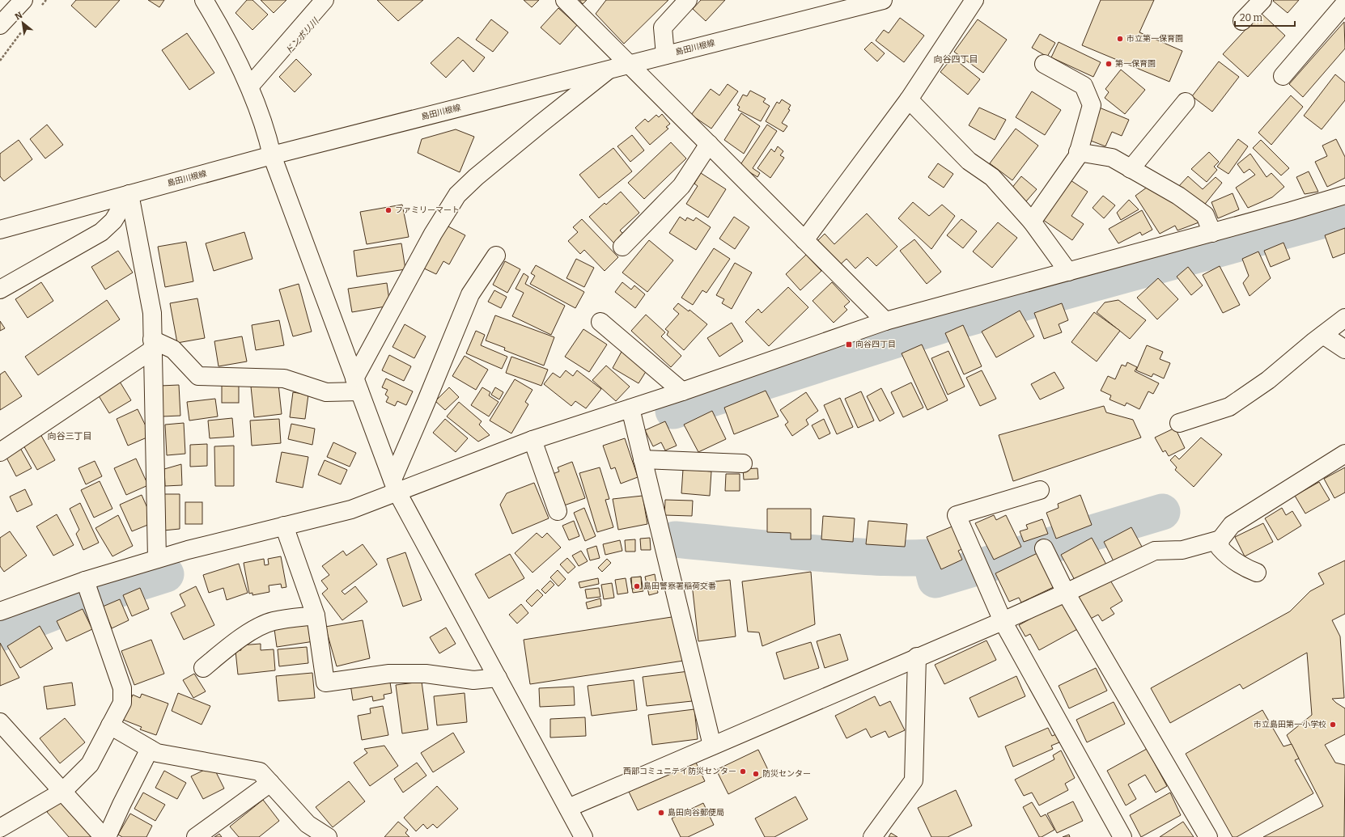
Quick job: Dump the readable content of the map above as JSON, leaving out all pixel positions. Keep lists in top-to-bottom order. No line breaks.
{"streets":{"main road":["島田川根線"]},"districts":["向谷四丁目","向谷三丁目"],"water":["ドンボリ川"],"places":{"other":["市立第一保育園","第一保育園","ファミリーマート","島田警察署稲荷交番","市立島田第一小学校","西部コミュニテイ防災センター","防災センター","島田向谷郵便局"],"transit":["向谷四丁目"]},"scale_bar":"20 m","north":"top left"}
